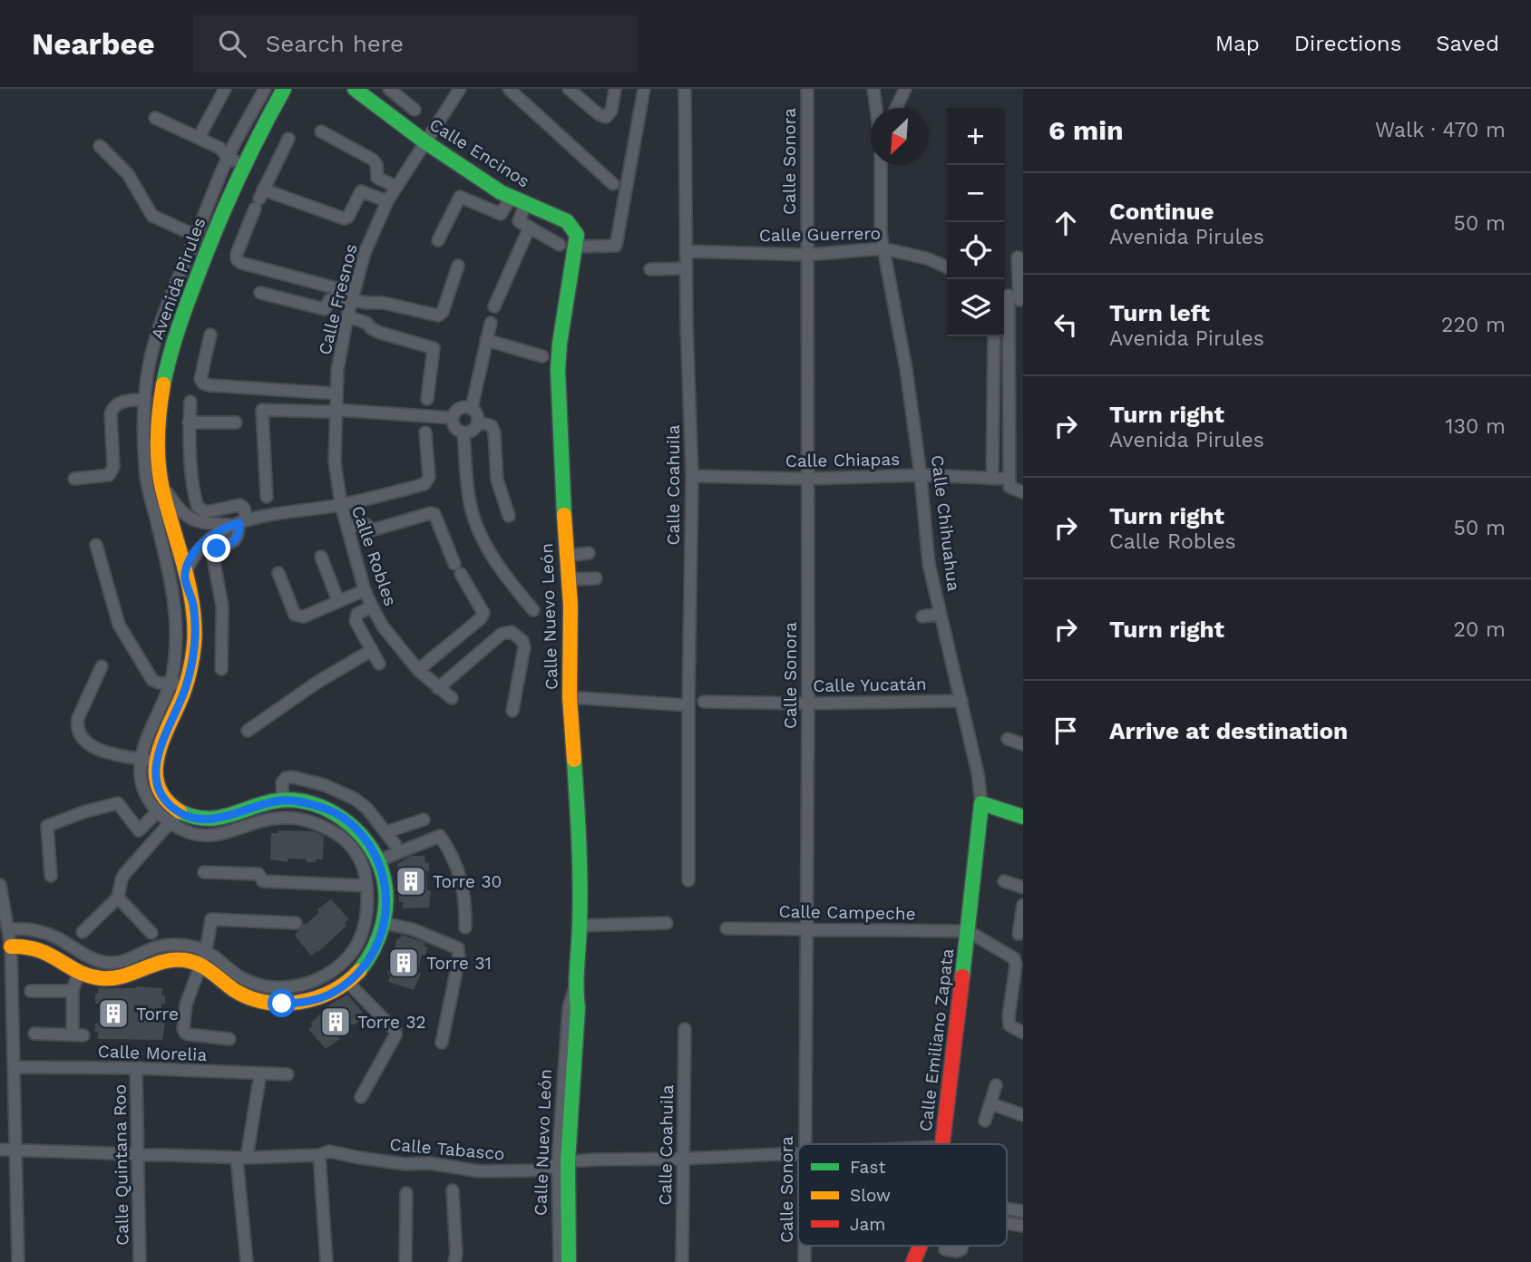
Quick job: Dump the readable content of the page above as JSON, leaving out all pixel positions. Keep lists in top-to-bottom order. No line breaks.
{"streets":{"street":["Calle Encinos","Calle Sonora","Calle Guerrero","Avenida Pirules","Calle Fresnos","Calle Chiapas","Calle Coahuila","Calle Chihuahua","Calle Robles","Calle Nuevo León","Calle Yucatán","Calle Campeche","Calle Emiliano Zapata","Calle Morelia","Calle Tabasco","Calle Quintana Roo"]},"crossings":[["Calle Encinos","Calle Fresnos"],["Calle Encinos","Calle Nuevo León"],["Calle Sonora","Calle Guerrero"],["Calle Sonora","Calle Chiapas"],["Calle Sonora","Calle Yucatán"],["Calle Sonora","Calle Campeche"],["Calle Guerrero","Calle Coahuila"],["Calle Guerrero","Calle Chihuahua"],["Avenida Pirules","Calle Robles"],["Calle Fresnos","Calle Robles"],["Calle Chiapas","Calle Coahuila"],["Calle Chiapas","Calle Chihuahua"],["Calle Coahuila","Calle Tabasco"],["Calle Chihuahua","Calle Yucatán"],["Calle Chihuahua","Calle Campeche"],["Calle Chihuahua","Calle Emiliano Zapata"],["Calle Nuevo León","Calle Tabasco"],["Calle Campeche","Calle Emiliano Zapata"],["Calle Morelia","Calle Quintana Roo"],["Calle Tabasco","Calle Quintana Roo"]],"places":{"building":["Torre 30","Torre 31","Torre","Torre 32"]},"legend":["Fast","Slow","Jam"],"north":"bottom left","page":{"header":"Nearbee","search":"Search here","nav":["Map","Directions","Saved"],"heading":["6 min","Walk · 470 m"],"map_buttons":["+","−"],"list":[["Continue","Avenida Pirules","50 m"],["Turn left","Avenida Pirules","220 m"],["Turn right","Avenida Pirules","130 m"],["Turn right","Calle Robles","50 m"],["Turn right","20 m"],"Arrive at destination"]}}
